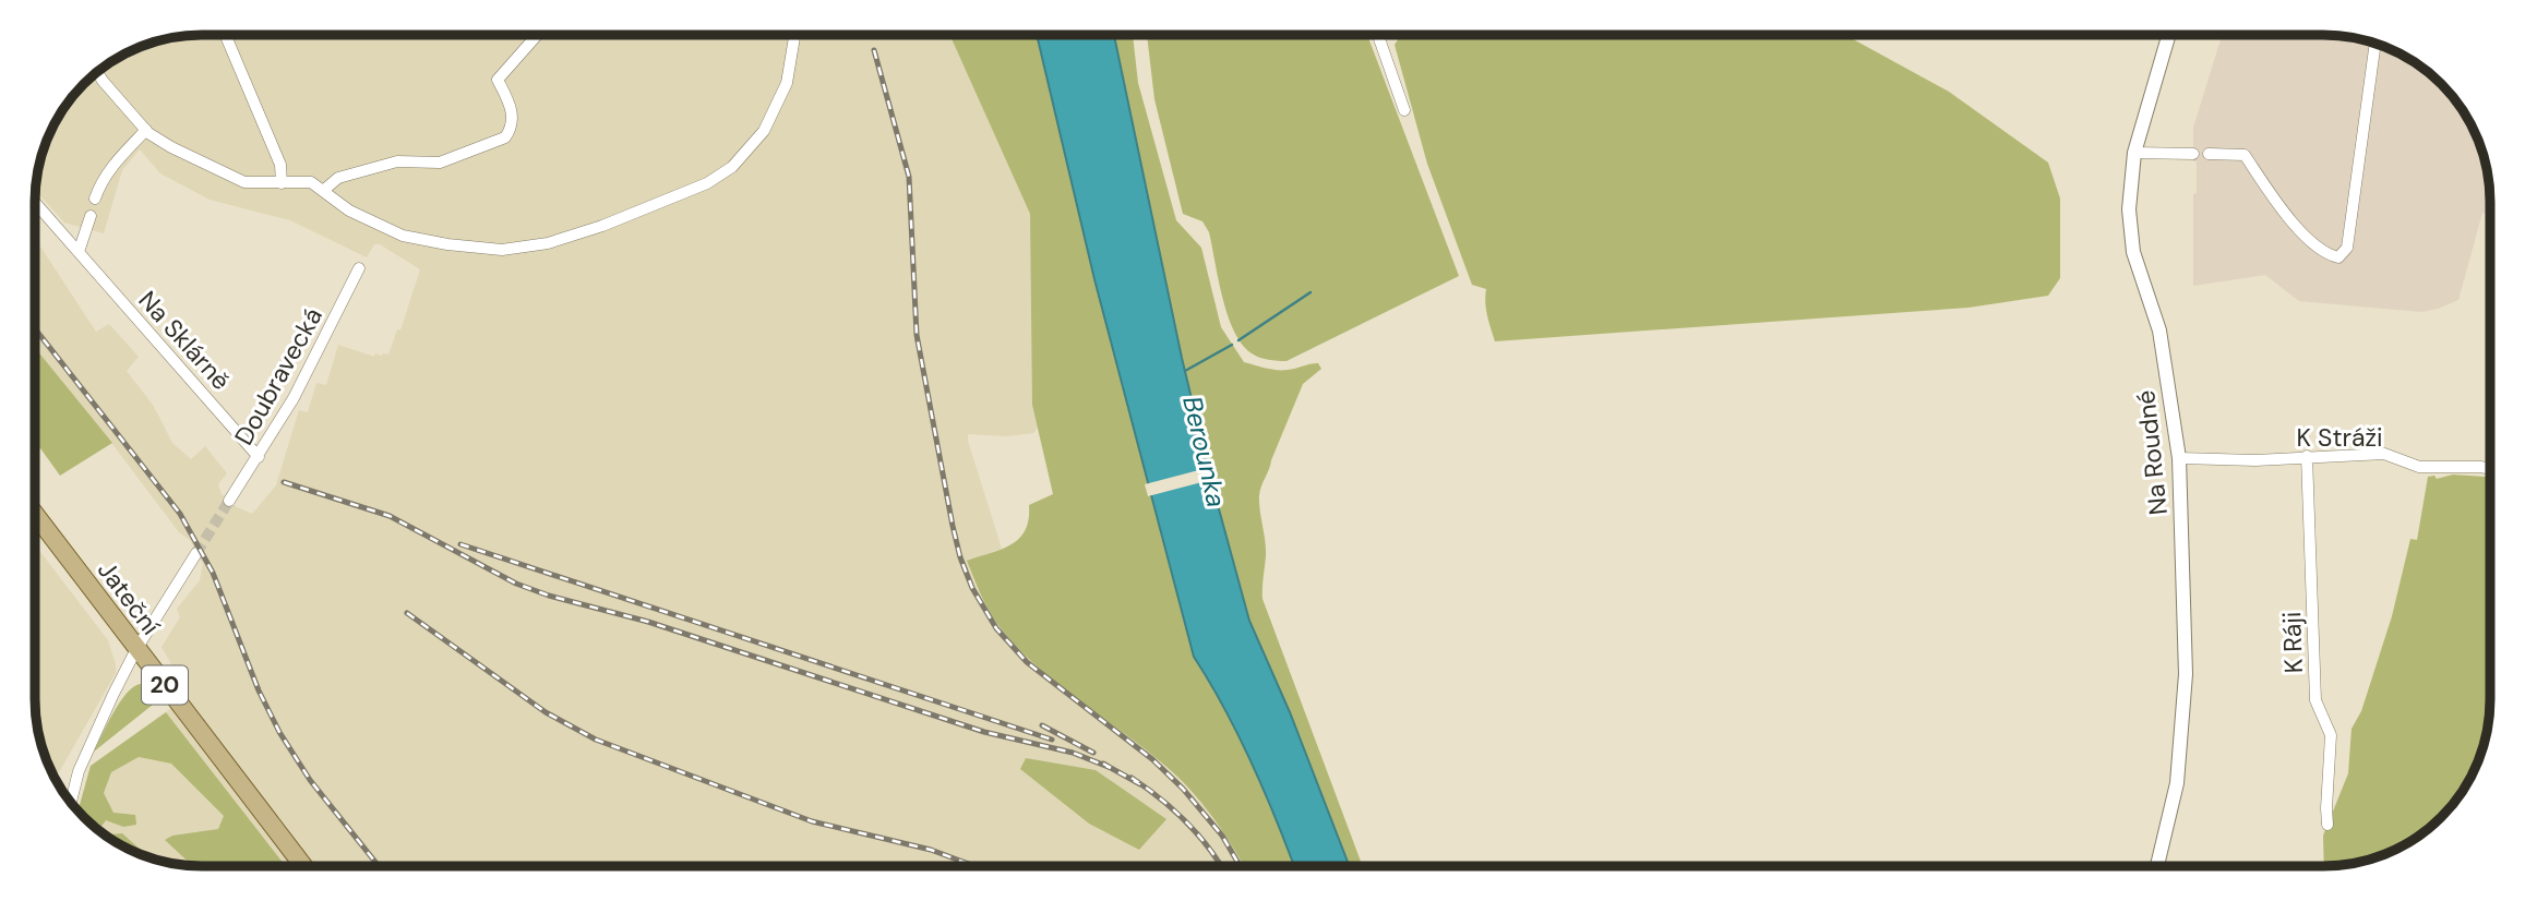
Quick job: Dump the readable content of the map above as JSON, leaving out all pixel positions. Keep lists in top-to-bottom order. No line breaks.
{"streets":{"main road":["Jateční","20"],"street":["Na Sklárně","Doubravecká","K Stráži","Na Roudné","K Ráji"]},"crossings":[["Na Sklárně","Doubravecká"],["K Stráži","Na Roudné"],["K Stráži","K Ráji"]],"water":["Berounka"]}
